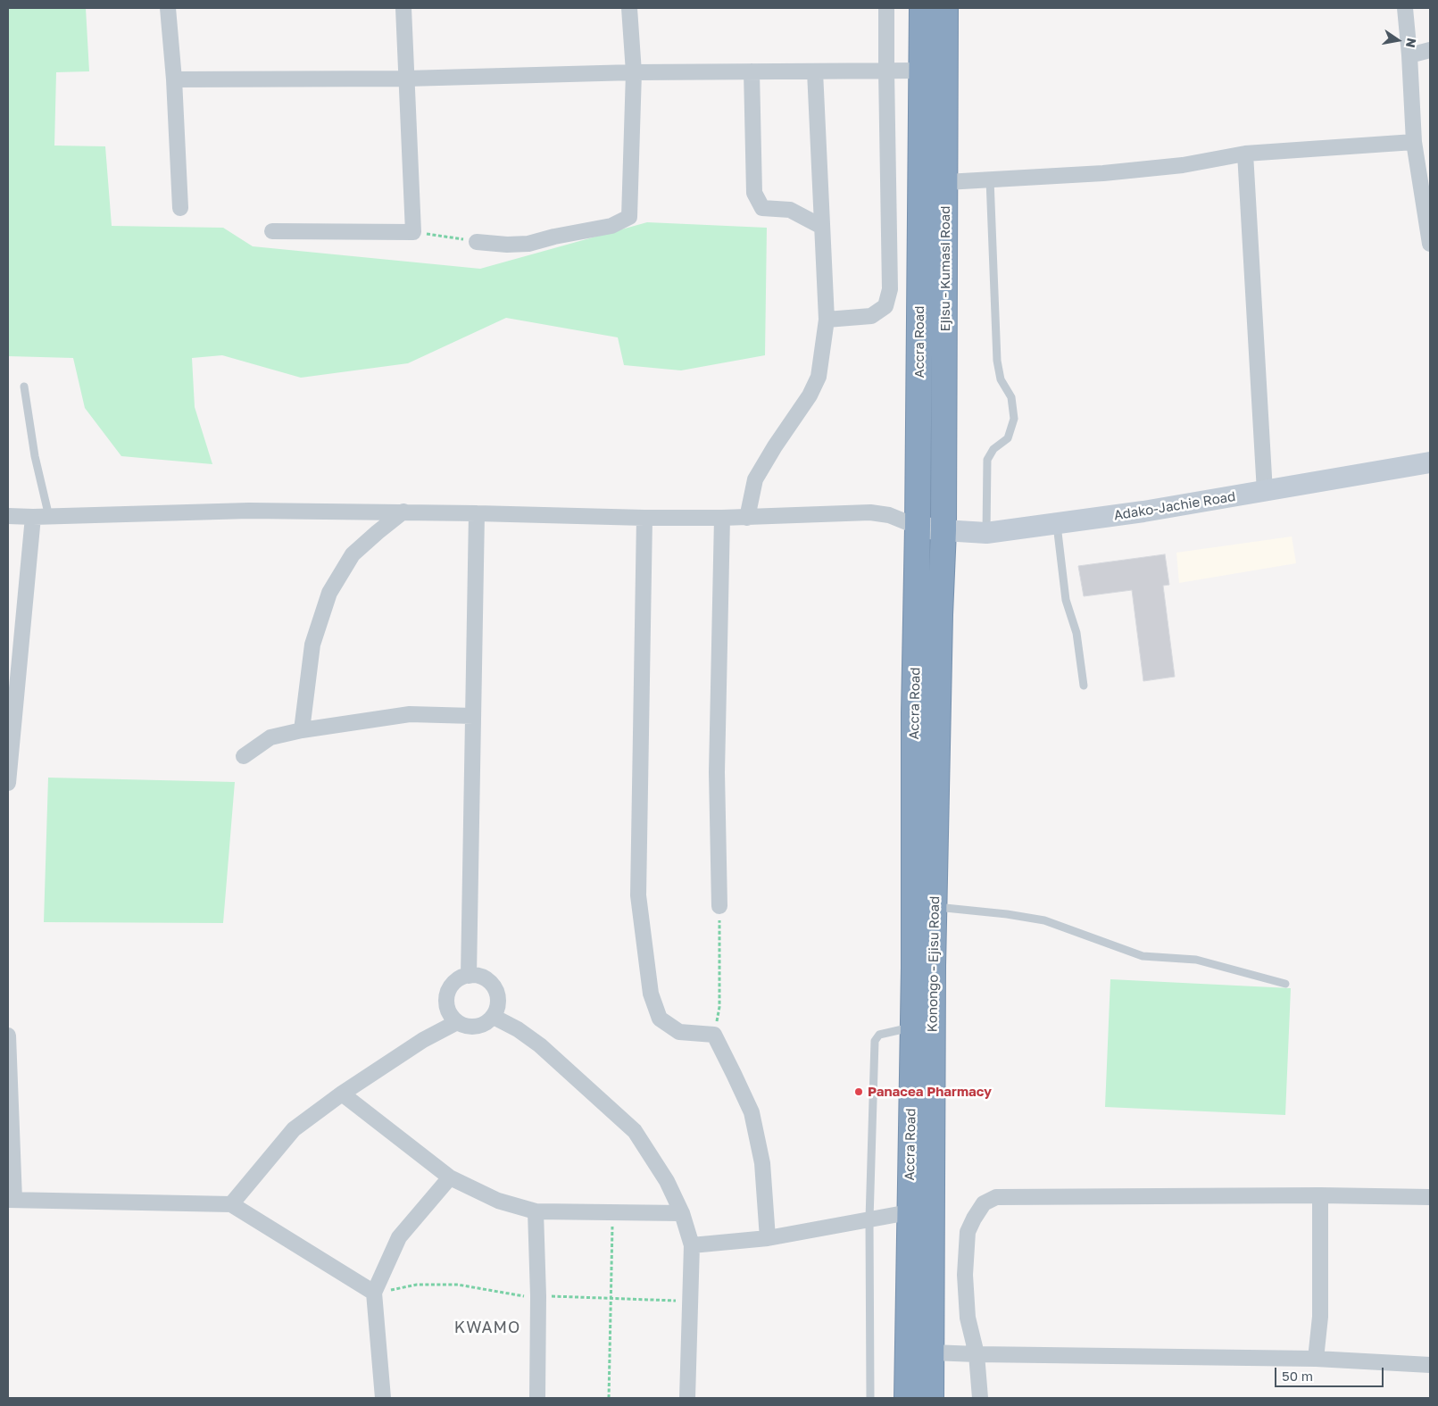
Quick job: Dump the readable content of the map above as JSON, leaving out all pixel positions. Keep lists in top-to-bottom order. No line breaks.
{"streets":{"highway":["Ejisu - Kumasi Road","Accra Road","Konongo - Ejisu Road"],"street":["Adako-Jachie Road"]},"crossings":[["Ejisu - Kumasi Road","Adako-Jachie Road"],["Ejisu - Kumasi Road","Konongo - Ejisu Road"],["Accra Road","Adako-Jachie Road"],["Accra Road","Konongo - Ejisu Road"],["Adako-Jachie Road","Konongo - Ejisu Road"]],"districts":["KWAMO"],"places":["Panacea Pharmacy"],"scale_bar":"50 m","north":"right"}
